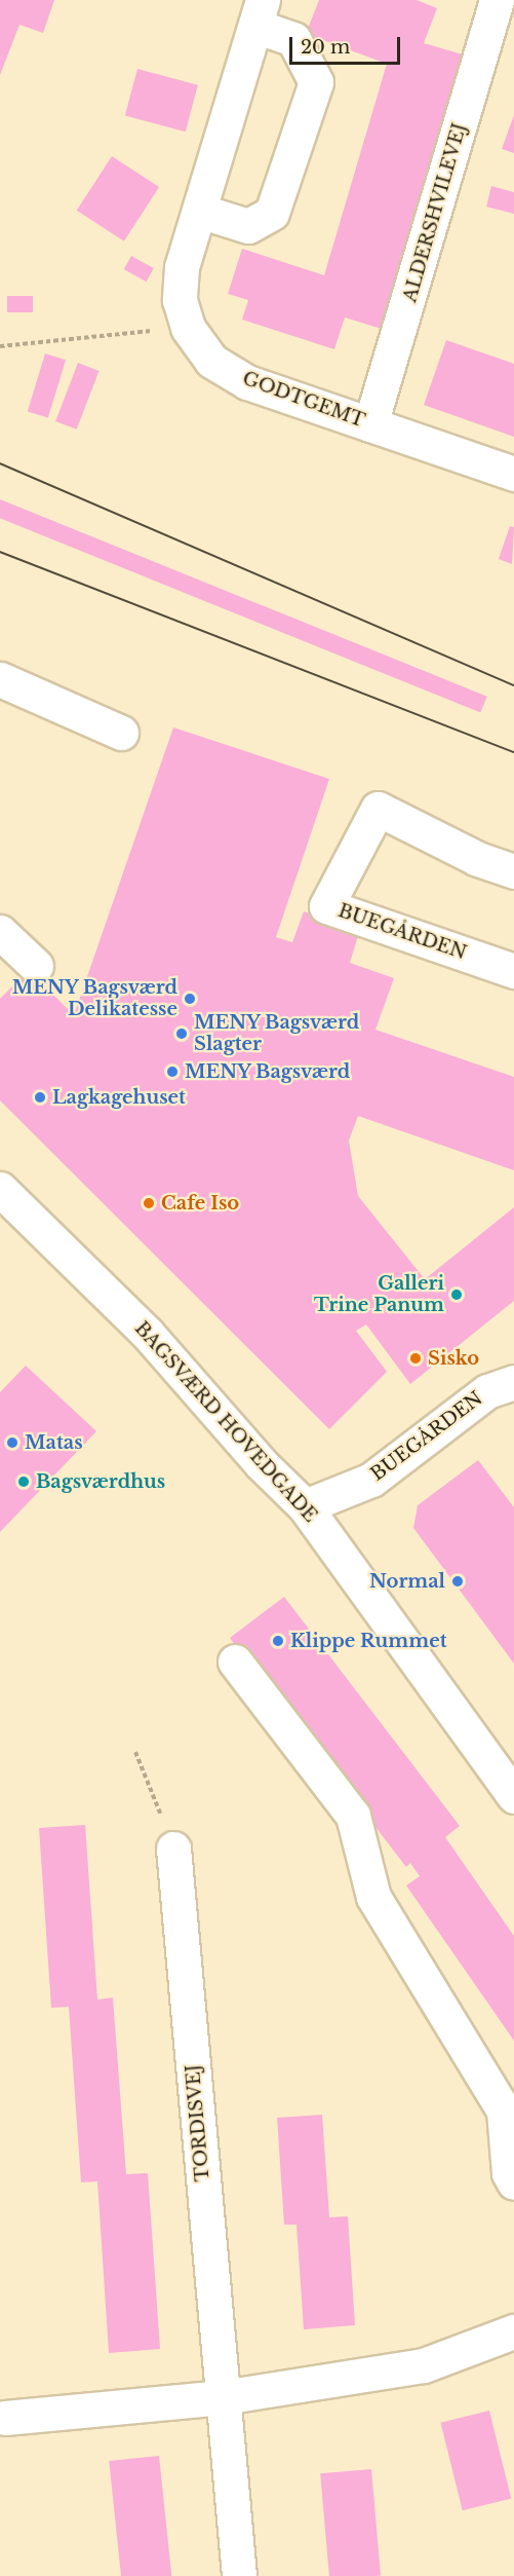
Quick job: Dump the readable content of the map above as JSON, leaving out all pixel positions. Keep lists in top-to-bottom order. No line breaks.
{"streets":{"street":["ALDERSHVILEVEJ","GODTGEMT","BUEGÅRDEN","BAGSVÆRD HOVEDGADE","TORDISVEJ"]},"crossings":[["ALDERSHVILEVEJ","GODTGEMT"],["BUEGÅRDEN","BAGSVÆRD HOVEDGADE"]],"places":["MENY Bagsværd Delikatesse","MENY Bagsværd Slagter","MENY Bagsværd","Lagkagehuset","Cafe Iso","Galleri Trine Panum","Sisko","Matas","Bagsværdhus","Normal","Klippe Rummet"],"scale_bar":"20 m"}
